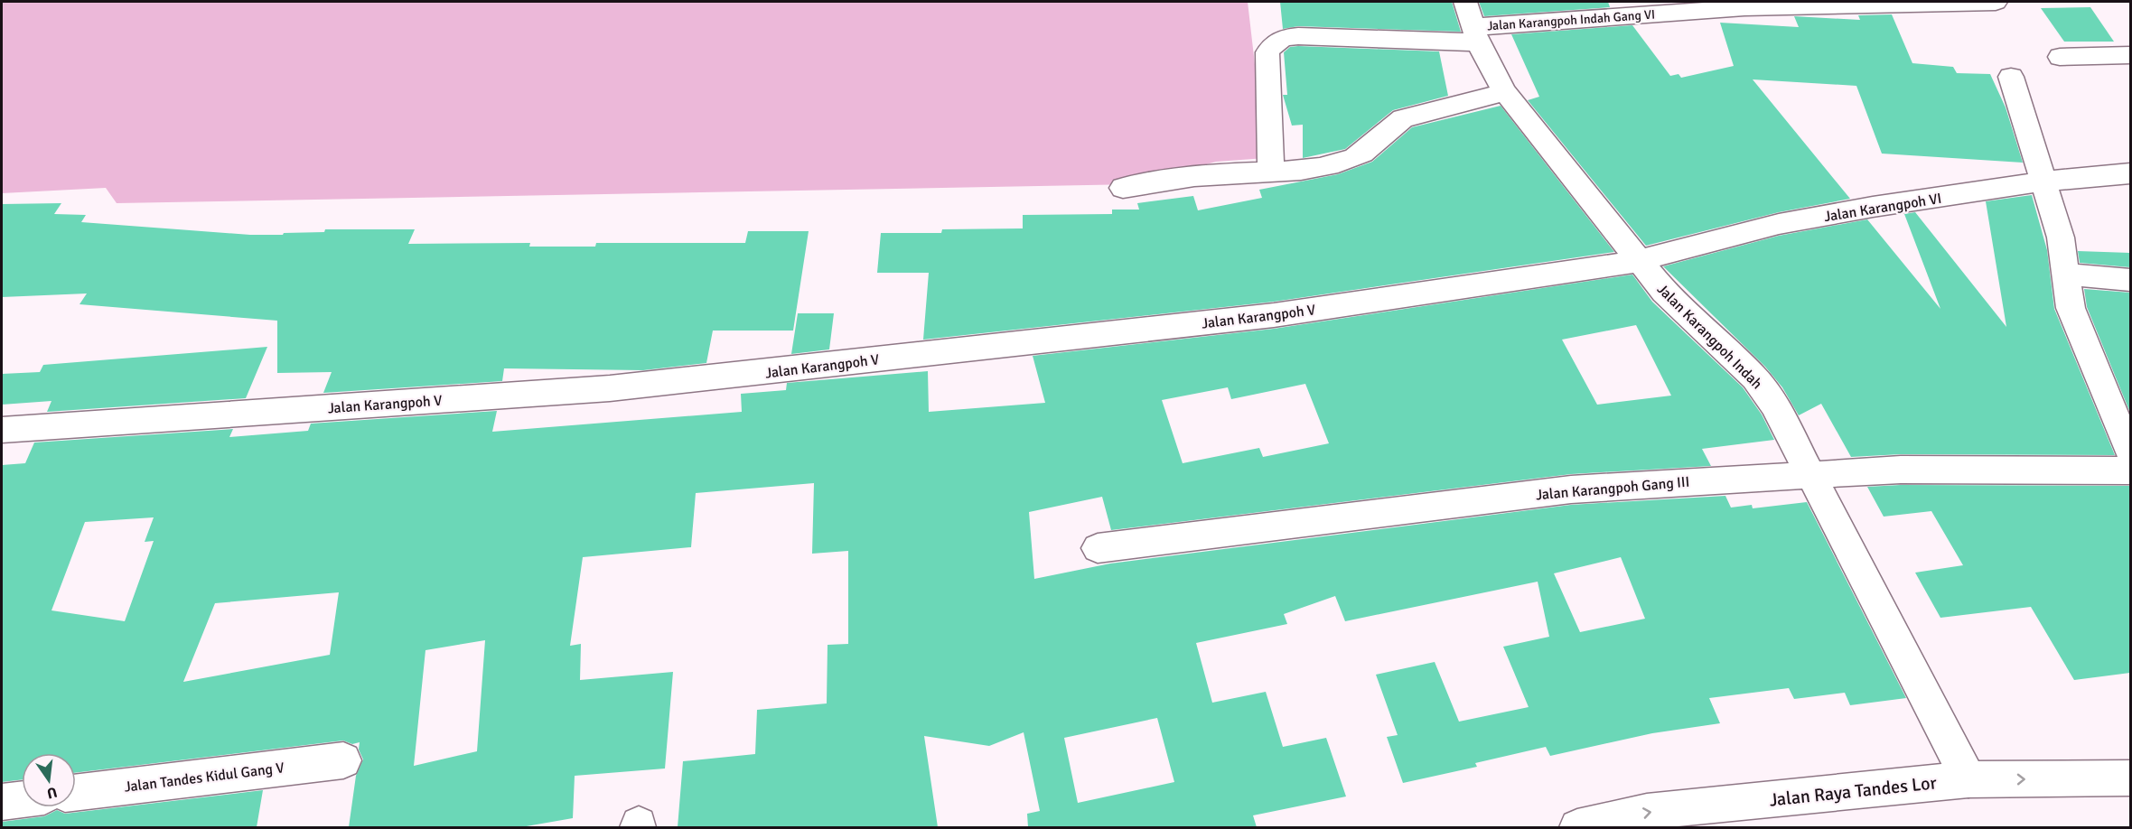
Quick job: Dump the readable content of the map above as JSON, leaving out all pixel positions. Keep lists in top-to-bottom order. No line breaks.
{"streets":{"street":["Jalan Karangpoh Indah Gang VI","Jalan Karangpoh VI","Jalan Karangpoh V","Jalan Karangpoh Indah","Jalan Karangpoh Gang III","Jalan Tandes Kidul Gang V","Jalan Raya Tandes Lor"]},"crossings":[["Jalan Karangpoh Indah Gang VI","Jalan Karangpoh Indah"],["Jalan Karangpoh VI","Jalan Karangpoh V"],["Jalan Karangpoh VI","Jalan Karangpoh Indah"],["Jalan Karangpoh V","Jalan Karangpoh Indah"],["Jalan Karangpoh Indah","Jalan Karangpoh Gang III"],["Jalan Karangpoh Indah","Jalan Raya Tandes Lor"]],"one_way":["Jalan Raya Tandes Lor"],"north":"bottom"}
